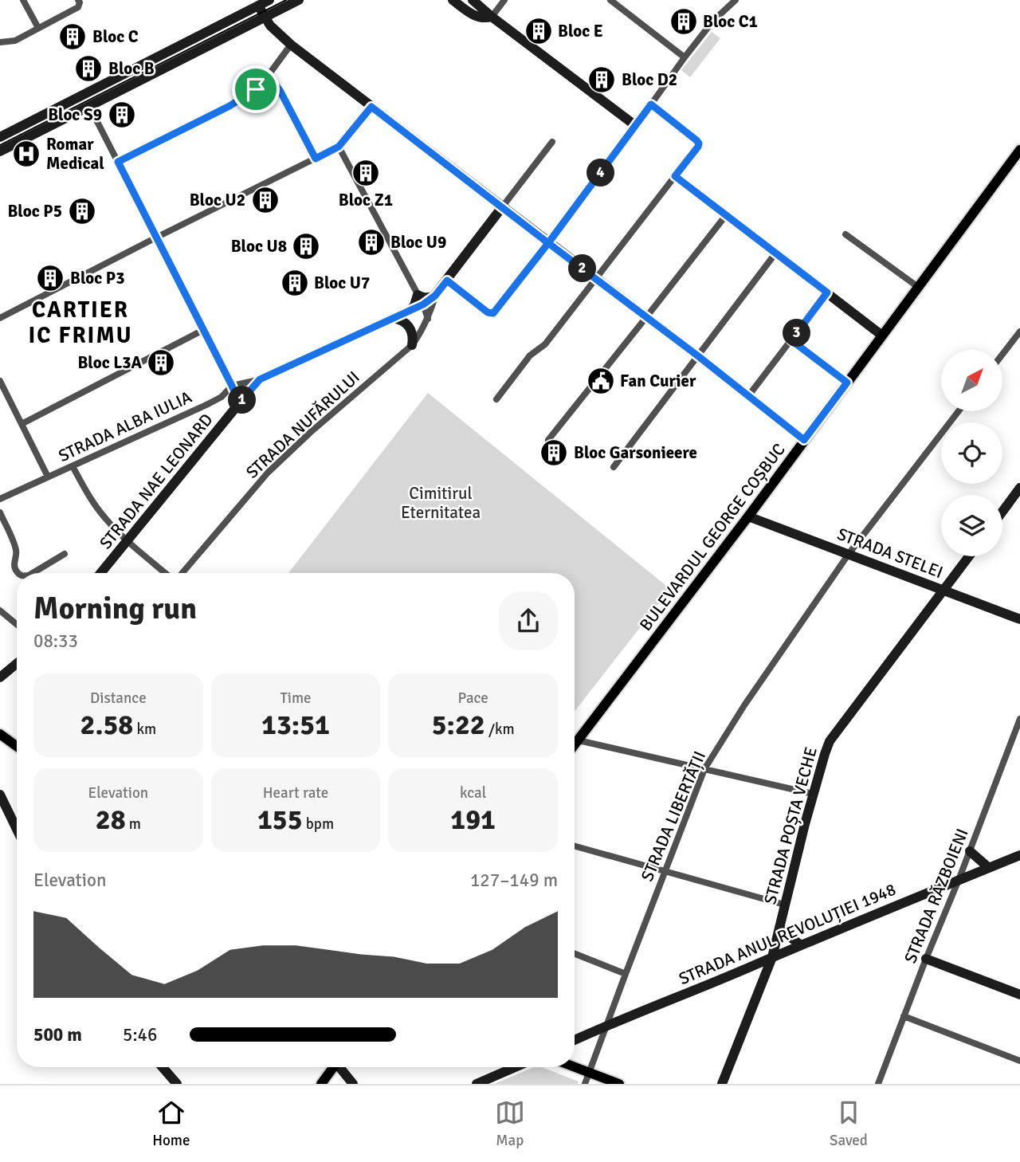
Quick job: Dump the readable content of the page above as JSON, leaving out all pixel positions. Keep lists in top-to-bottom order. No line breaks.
{"streets":{"main road":["BULEVARDUL GEORGE COȘBUC"],"street":["STRADA NUFĂRULUI","STRADA ALBA IULIA","STRADA NAE LEONARD","STRADA STELEI","STRADA LIBERTĂȚII","STRADA POȘTA VECHE","STRADA RĂZBOIENI","STRADA ANUL REVOLUȚIEI 1948"]},"crossings":[["STRADA ALBA IULIA","STRADA NAE LEONARD"],["BULEVARDUL GEORGE COȘBUC","STRADA STELEI"],["STRADA STELEI","STRADA LIBERTĂȚII"],["STRADA STELEI","STRADA POȘTA VECHE"],["STRADA LIBERTĂȚII","STRADA ANUL REVOLUȚIEI 1948"],["STRADA POȘTA VECHE","STRADA ANUL REVOLUȚIEI 1948"],["STRADA RĂZBOIENI","STRADA ANUL REVOLUȚIEI 1948"]],"districts":["CARTIER IC FRIMU"],"parks":["Cimitirul Eternitatea"],"places":{"building":["Bloc C1","Bloc E","Bloc C","Bloc B","Bloc D2","Bloc S9","Bloc Z1","Bloc U2","Bloc P5","Bloc U9","Bloc U8","Bloc P3","Bloc U7","Bloc L3A","Bloc Garsonieere"],"hospital":["Romar Medical"],"public building":["Fan Curier"]},"north":"top right","page":{"pins":["4","2","3","1"],"heading":["Morning run","08:33"],"stats":[["Distance","2.58 km"],["Time","13:51"],["Pace","5:22 /km"],["Elevation","28 m"],["Heart rate","155 bpm"],["kcal","191"]],"chart":["Elevation","127–149 m"],"list":[{"name":"500 m","note":"5:46"}],"tabs":["Home","Map","Saved"]}}
